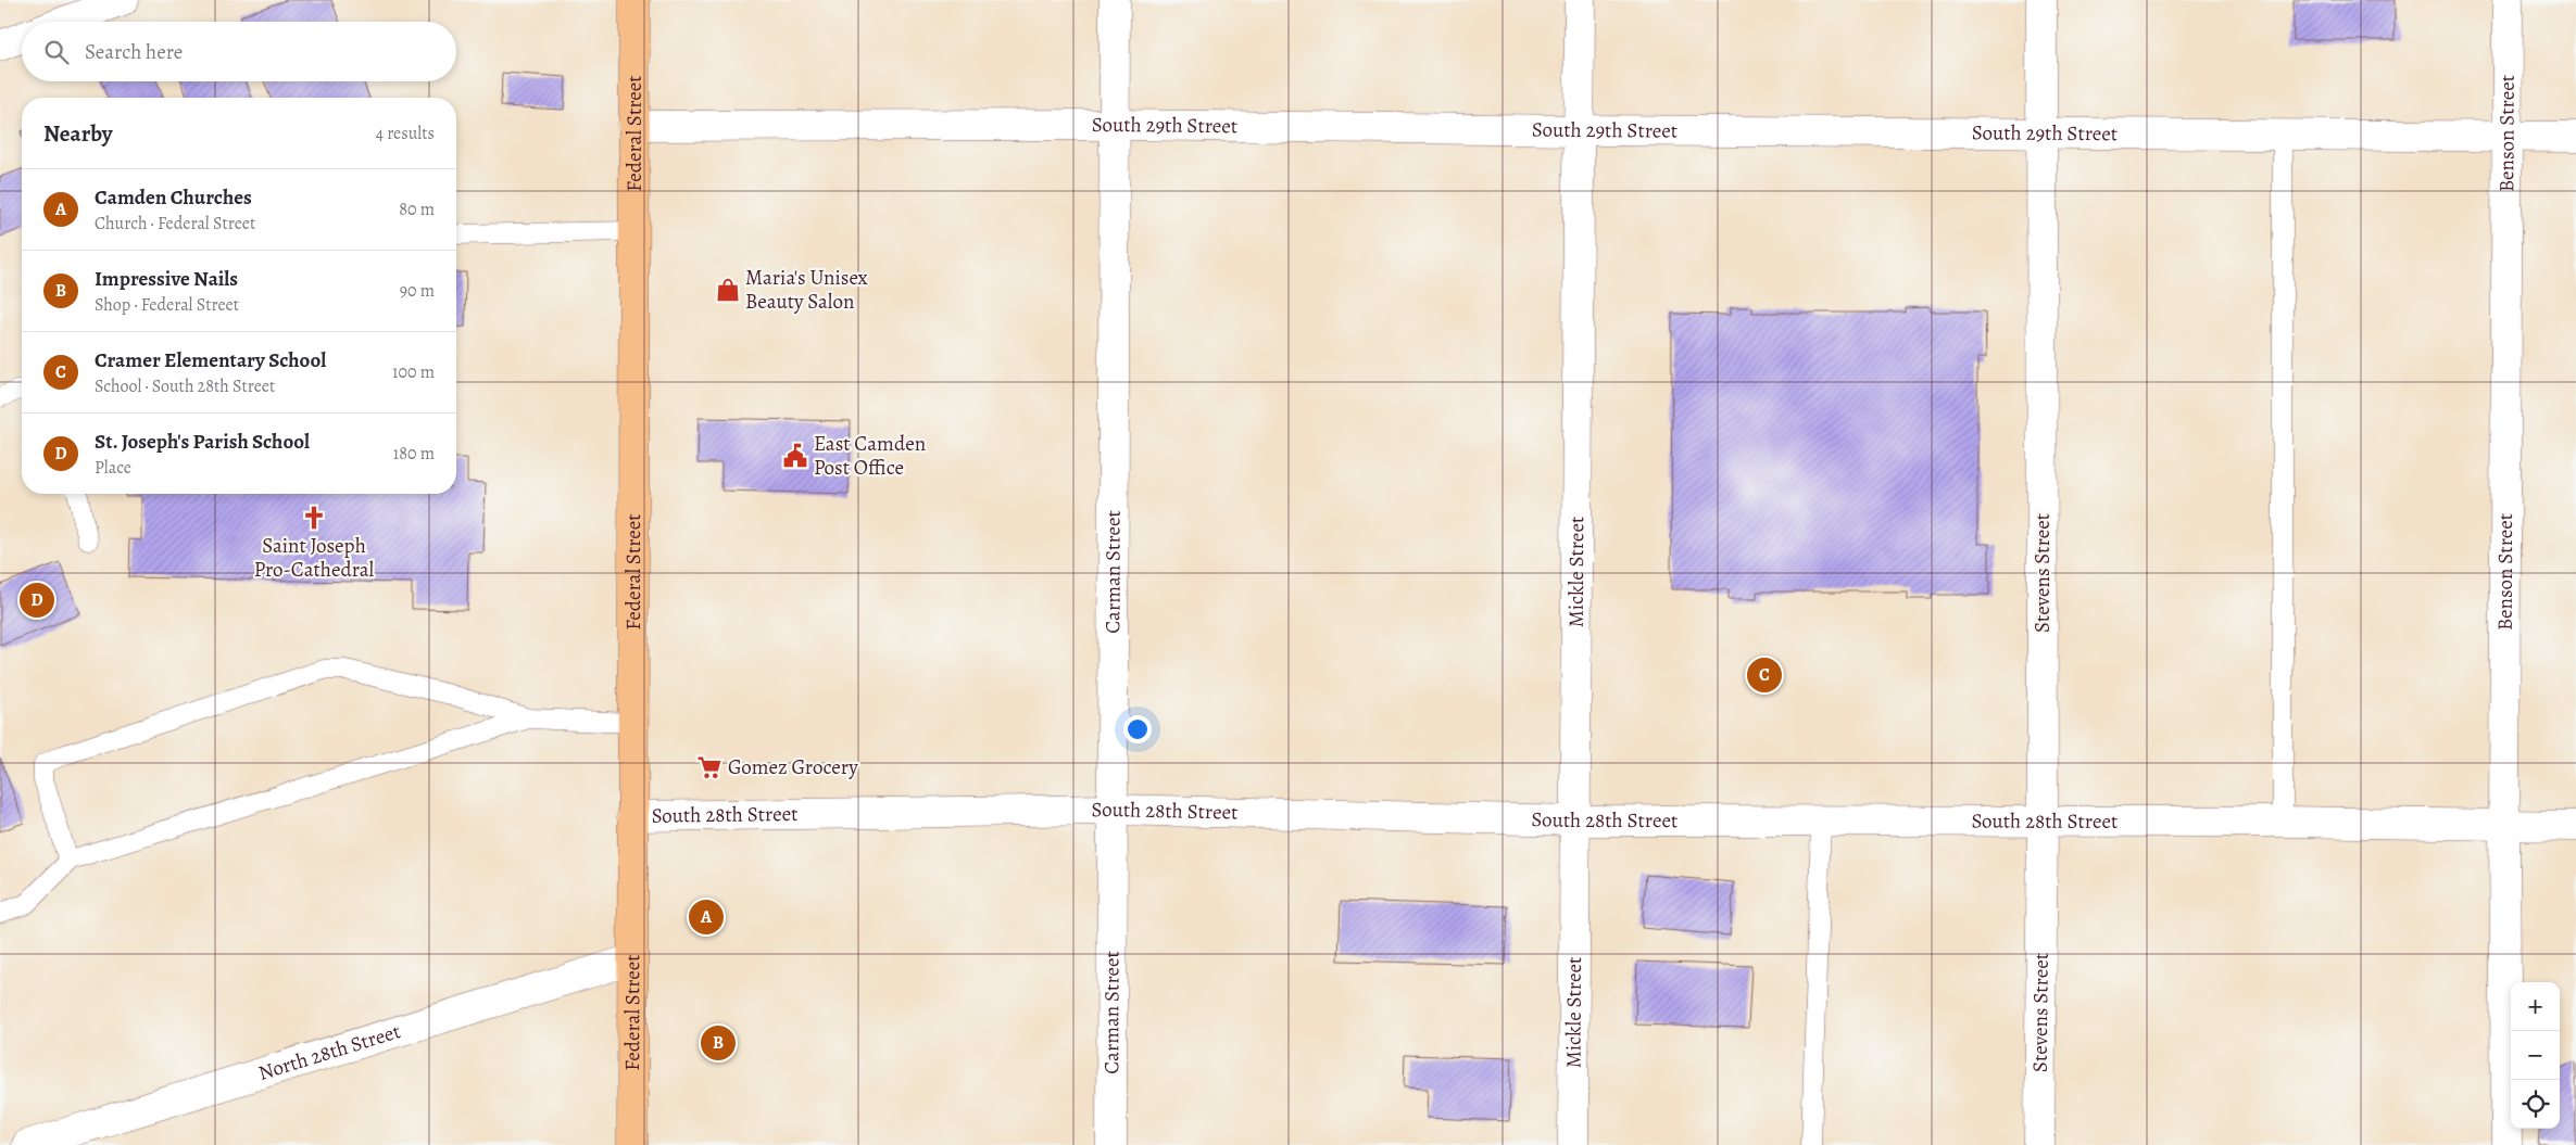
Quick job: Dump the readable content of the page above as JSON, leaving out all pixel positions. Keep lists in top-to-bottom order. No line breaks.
{"streets":{"main road":["Federal Street"],"street":["South 29th Street","Benson Street","Carman Street","Mickle Street","Stevens Street","South 28th Street","North 28th Street"]},"crossings":[["South 29th Street","Federal Street"],["South 29th Street","Benson Street"],["South 29th Street","Carman Street"],["South 29th Street","Mickle Street"],["South 29th Street","Stevens Street"],["Federal Street","South 28th Street"],["Federal Street","North 28th Street"],["Benson Street","South 28th Street"],["Carman Street","South 28th Street"],["Mickle Street","South 28th Street"],["Stevens Street","South 28th Street"]],"places":{"shop":["Maria's Unisex Beauty Salon"],"public building":["East Camden Post Office"],"church":["Saint Joseph Pro-Cathedral"],"supermarket":["Gomez Grocery"]},"page":{"search":"Search here","heading":["Nearby","4 results"],"list":[{"mark":"A","name":"Camden Churches","note":"Church · Federal Street","value":"80 m"},{"mark":"B","name":"Impressive Nails","note":"Shop · Federal Street","value":"90 m"},{"mark":"C","name":"Cramer Elementary School","note":"School · South 28th Street","value":"100 m"},{"mark":"D","name":"St. Joseph's Parish School","note":"Place","value":"180 m"}],"pins":["D","C","A","B"],"map_buttons":["+","−"]}}
